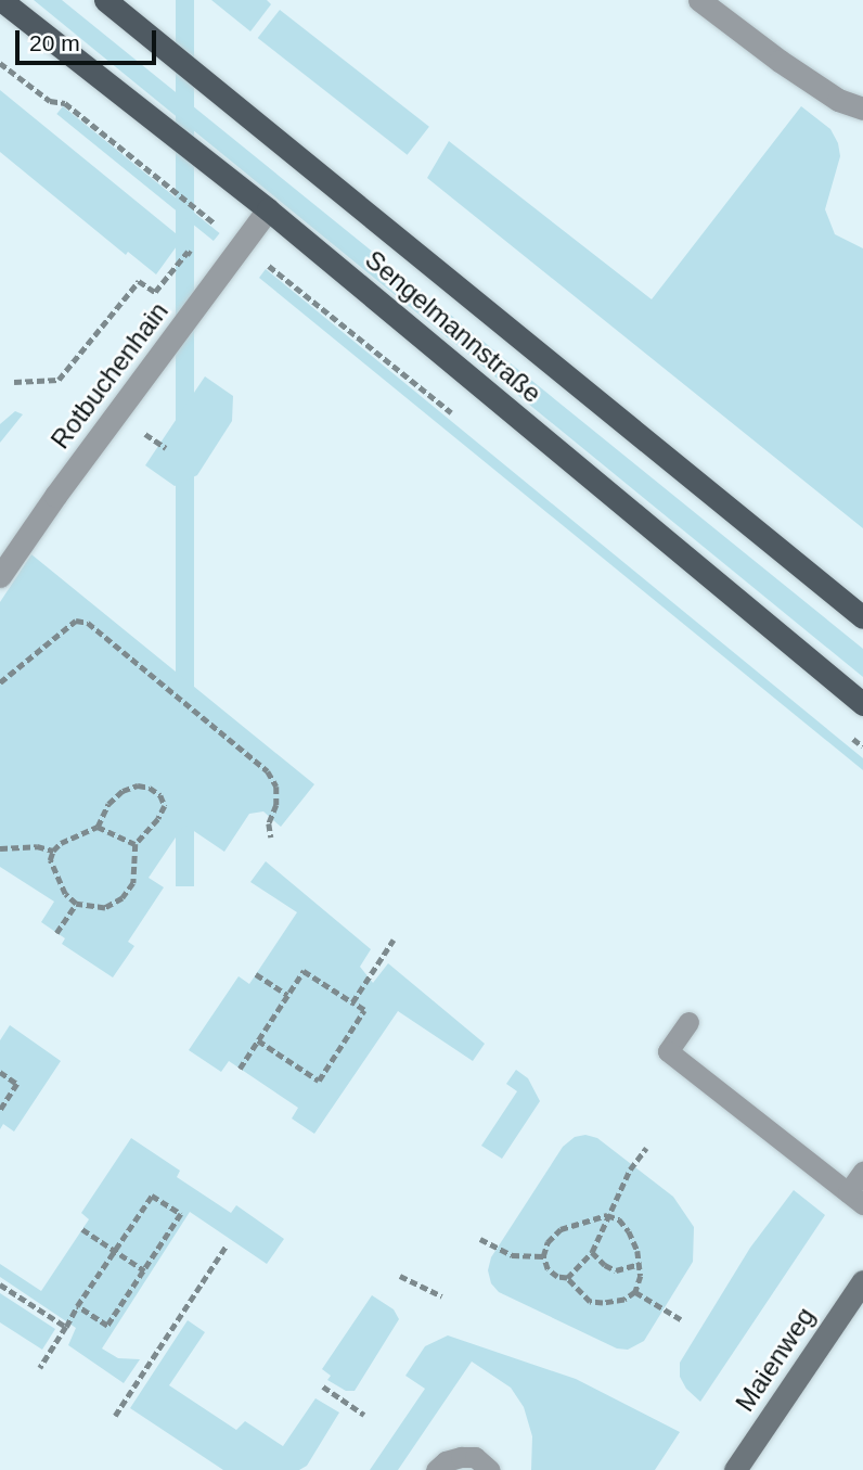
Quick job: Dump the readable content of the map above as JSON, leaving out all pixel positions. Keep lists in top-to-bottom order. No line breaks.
{"streets":{"main road":["Sengelmannstraße"],"street":["Rotbuchenhain","Maienweg"]},"crossings":[["Sengelmannstraße","Rotbuchenhain"]],"scale_bar":"20 m"}
